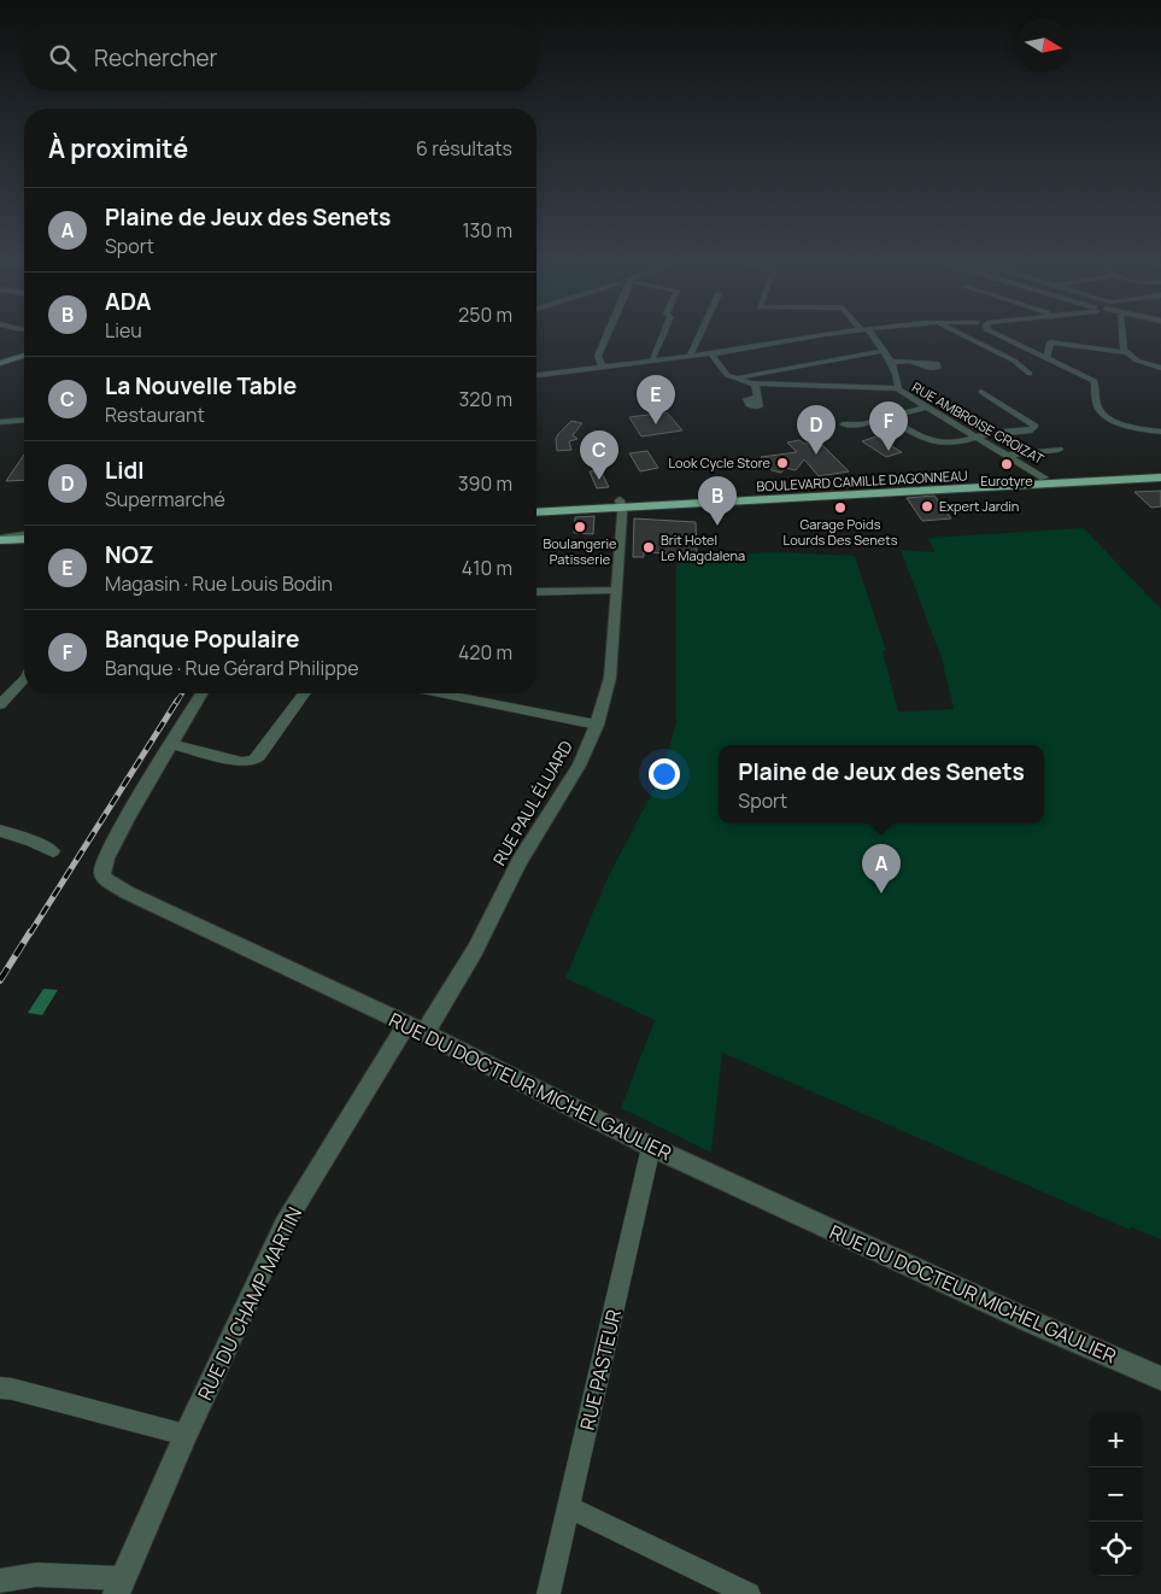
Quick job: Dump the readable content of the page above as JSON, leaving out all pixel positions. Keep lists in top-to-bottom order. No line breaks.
{"streets":{"main road":["BOULEVARD CAMILLE DAGONNEAU"],"street":["RUE AMBROISE CROIZAT","RUE PAUL ÉLUARD","RUE DU DOCTEUR MICHEL GAULIER","RUE DU CHAMP MARTIN","RUE PASTEUR"]},"crossings":[["RUE AMBROISE CROIZAT","BOULEVARD CAMILLE DAGONNEAU"],["BOULEVARD CAMILLE DAGONNEAU","RUE PAUL ÉLUARD"],["RUE PAUL ÉLUARD","RUE DU DOCTEUR MICHEL GAULIER"],["RUE PAUL ÉLUARD","RUE DU CHAMP MARTIN"],["RUE DU DOCTEUR MICHEL GAULIER","RUE DU CHAMP MARTIN"],["RUE DU DOCTEUR MICHEL GAULIER","RUE PASTEUR"]],"places":["Look Cycle Store","Eurotyre","Expert Jardin","Garage Poids Lourds Des Senets","Boulangerie Patisserie","Brit Hotel Le Magdalena"],"north":"right","page":{"search":"Rechercher","heading":["À proximité","6 résultats"],"list":[{"mark":"A","name":"Plaine de Jeux des Senets","note":"Sport","value":"130 m"},{"mark":"B","name":"ADA","note":"Lieu","value":"250 m"},{"mark":"C","name":"La Nouvelle Table","note":"Restaurant","value":"320 m"},{"mark":"D","name":"Lidl","note":"Supermarché","value":"390 m"},{"mark":"E","name":"NOZ","note":"Magasin · Rue Louis Bodin","value":"410 m"},{"mark":"F","name":"Banque Populaire","note":"Banque · Rue Gérard Philippe","value":"420 m"}],"pins":["E","F","D","C","B","A"],"popup":["Plaine de Jeux des Senets","Sport"],"map_buttons":["+","−"]}}
